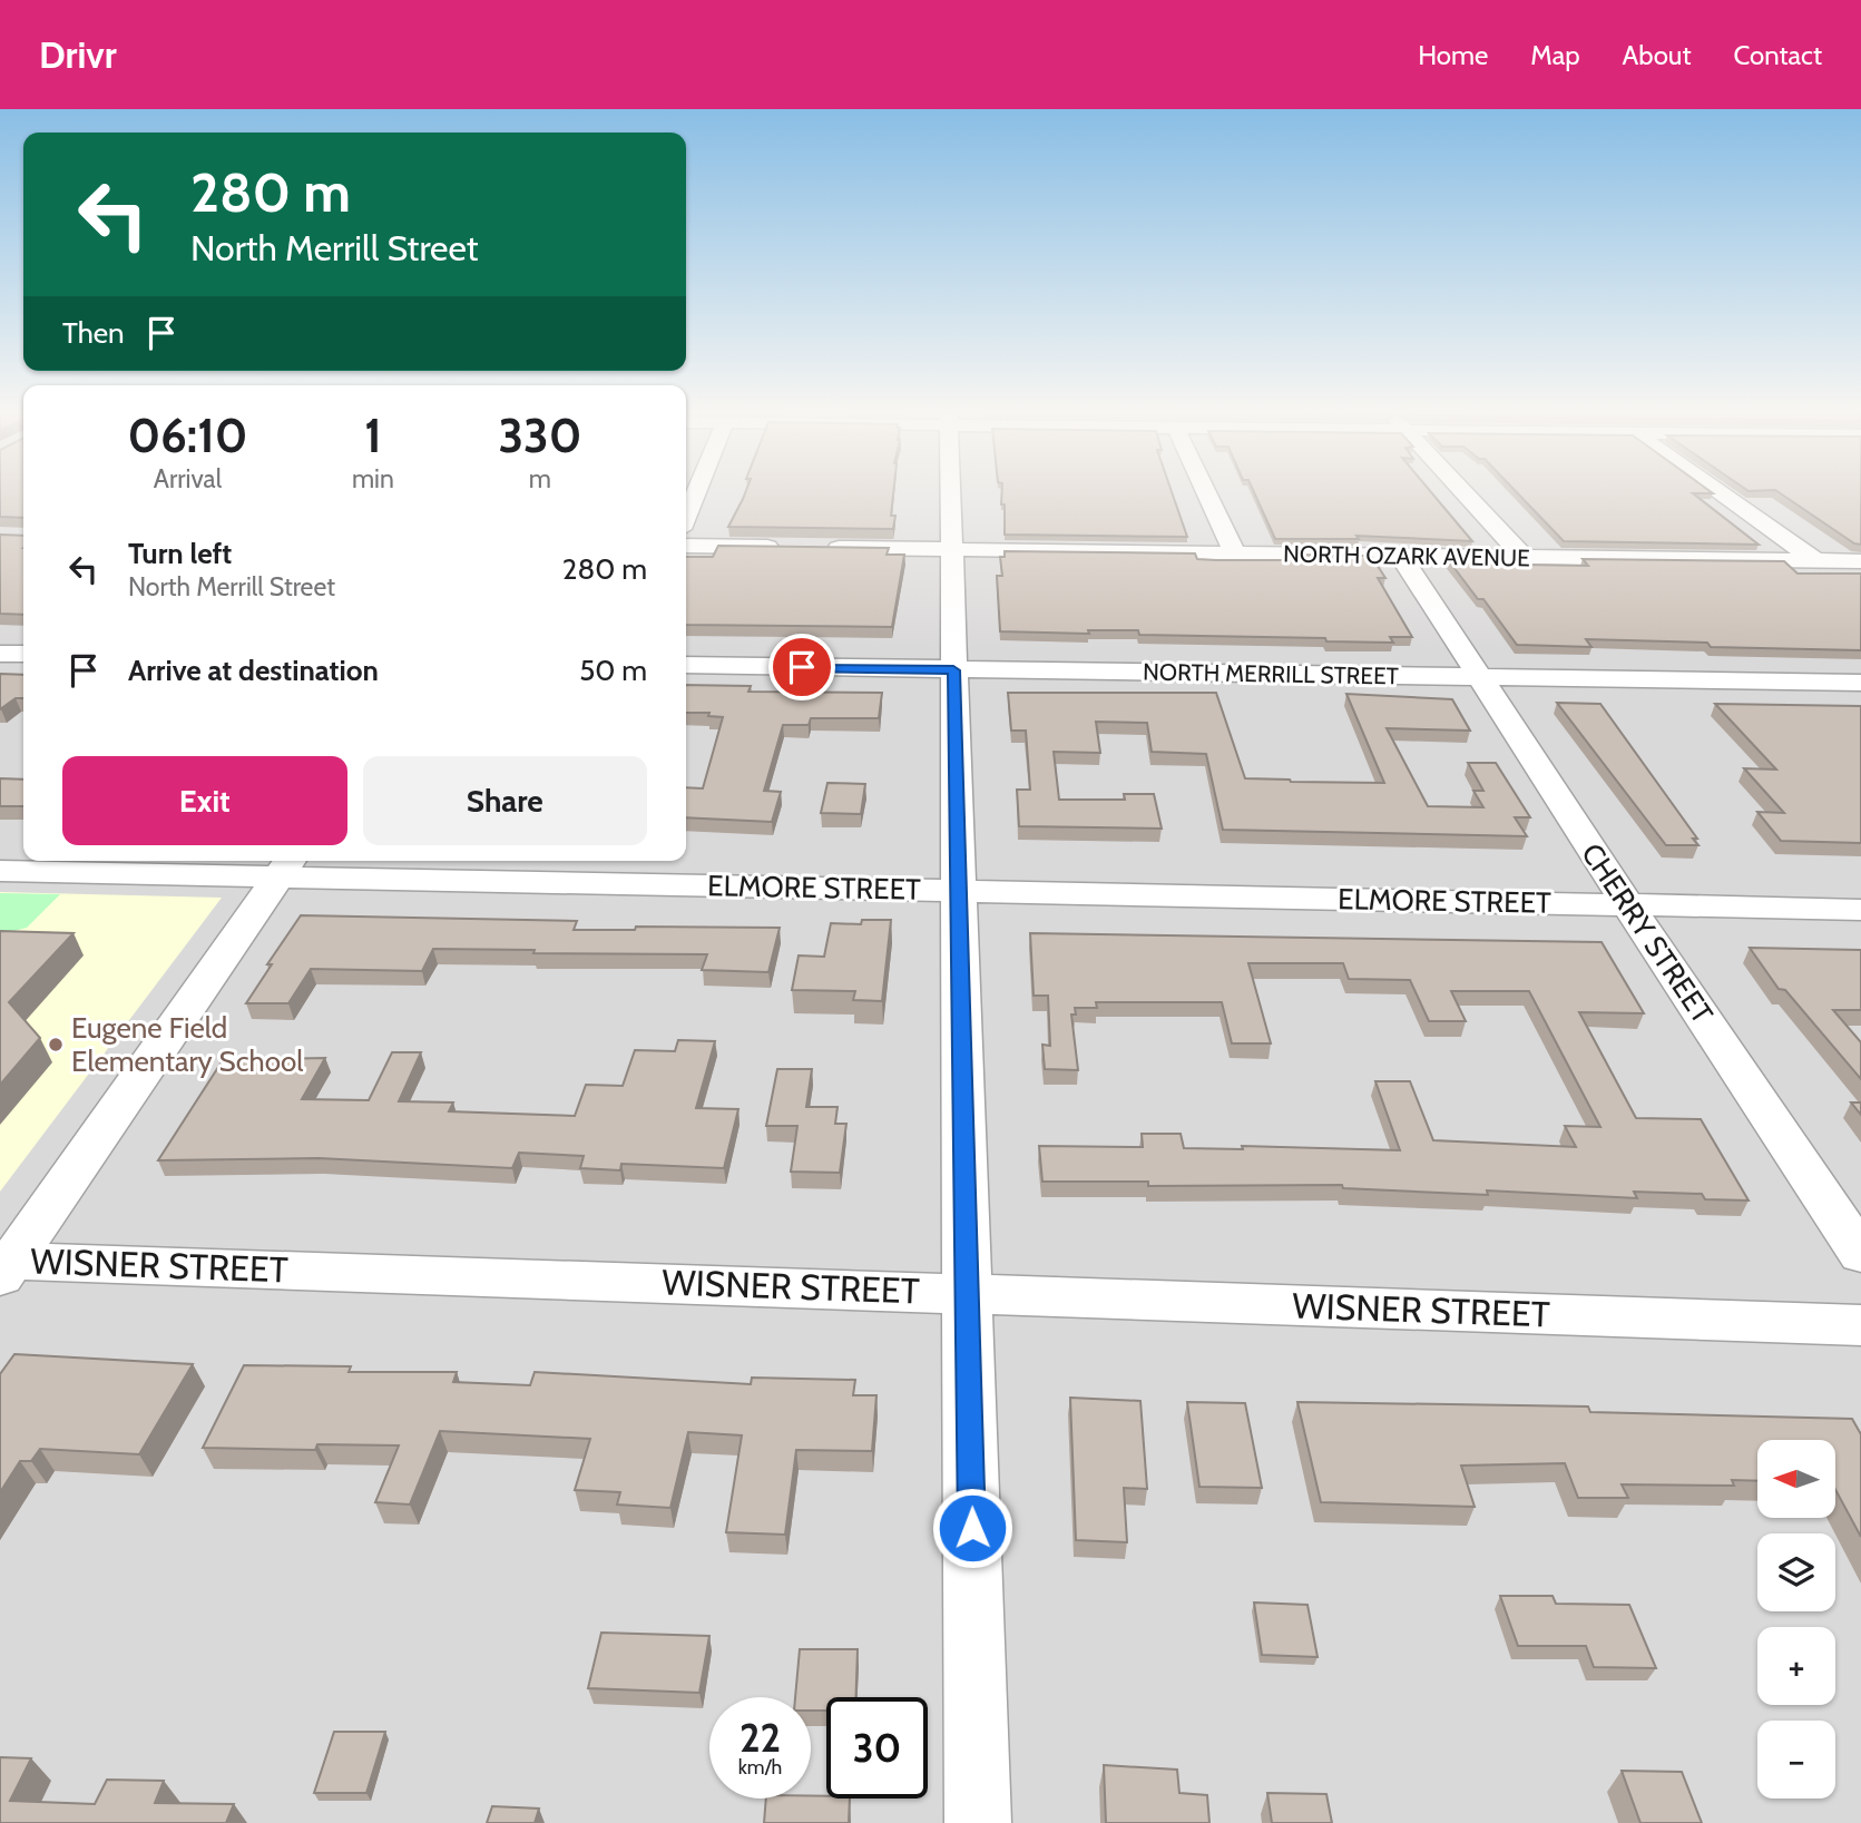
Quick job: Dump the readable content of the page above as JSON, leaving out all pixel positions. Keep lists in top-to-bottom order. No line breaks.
{"streets":{"street":["NORTH OZARK AVENUE","NORTH MERRILL STREET","ELMORE STREET","CHERRY STREET","WISNER STREET"]},"crossings":[["NORTH OZARK AVENUE","CHERRY STREET"],["NORTH MERRILL STREET","CHERRY STREET"],["ELMORE STREET","CHERRY STREET"]],"places":["Eugene Field Elementary School"],"north":"left","page":{"header":"Drivr","nav":["Home","Map","About","Contact"],"turn":["280 m","North Merrill Street"],"then":"Then","eta":["06:10","Arrival","1","min","330","m"],"list":[{"name":"Turn left","note":"North Merrill Street","value":"280 m"},{"name":"Arrive at destination","value":"50 m"}],"buttons":["Exit","Share"],"map_buttons":["+","−"],"speed":"22 km/h","limit":"30"}}
